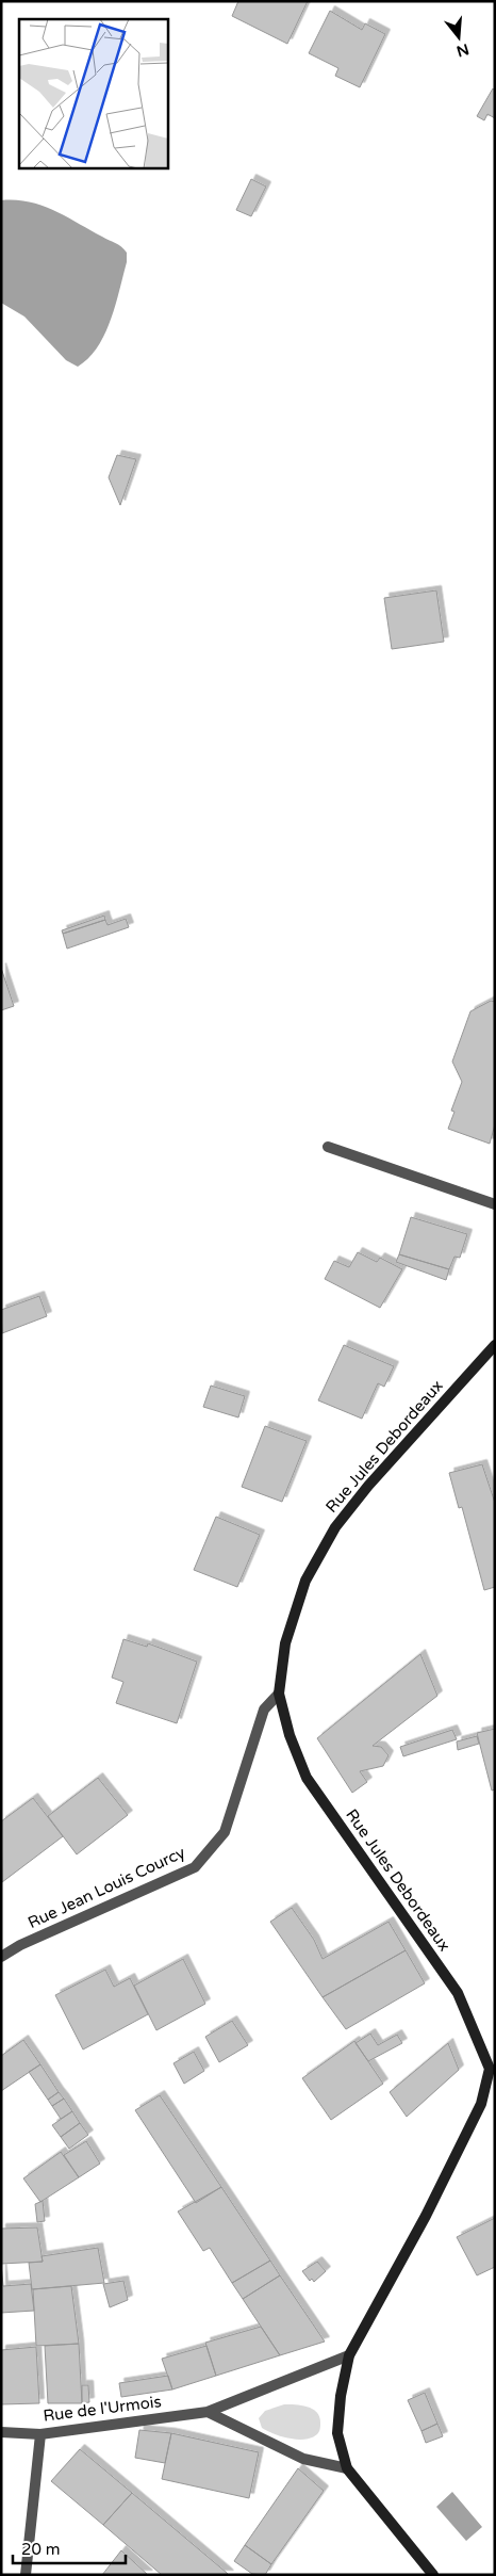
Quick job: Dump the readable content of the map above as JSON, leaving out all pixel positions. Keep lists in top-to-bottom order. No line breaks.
{"streets":{"street":["Rue Jules Debordeaux","Rue Jean Louis Courcy","Rue de l'Urmois"]},"crossings":[["Rue Jules Debordeaux","Rue Jean Louis Courcy"],["Rue Jules Debordeaux","Rue de l'Urmois"]],"scale_bar":"20 m","north":"bottom"}
